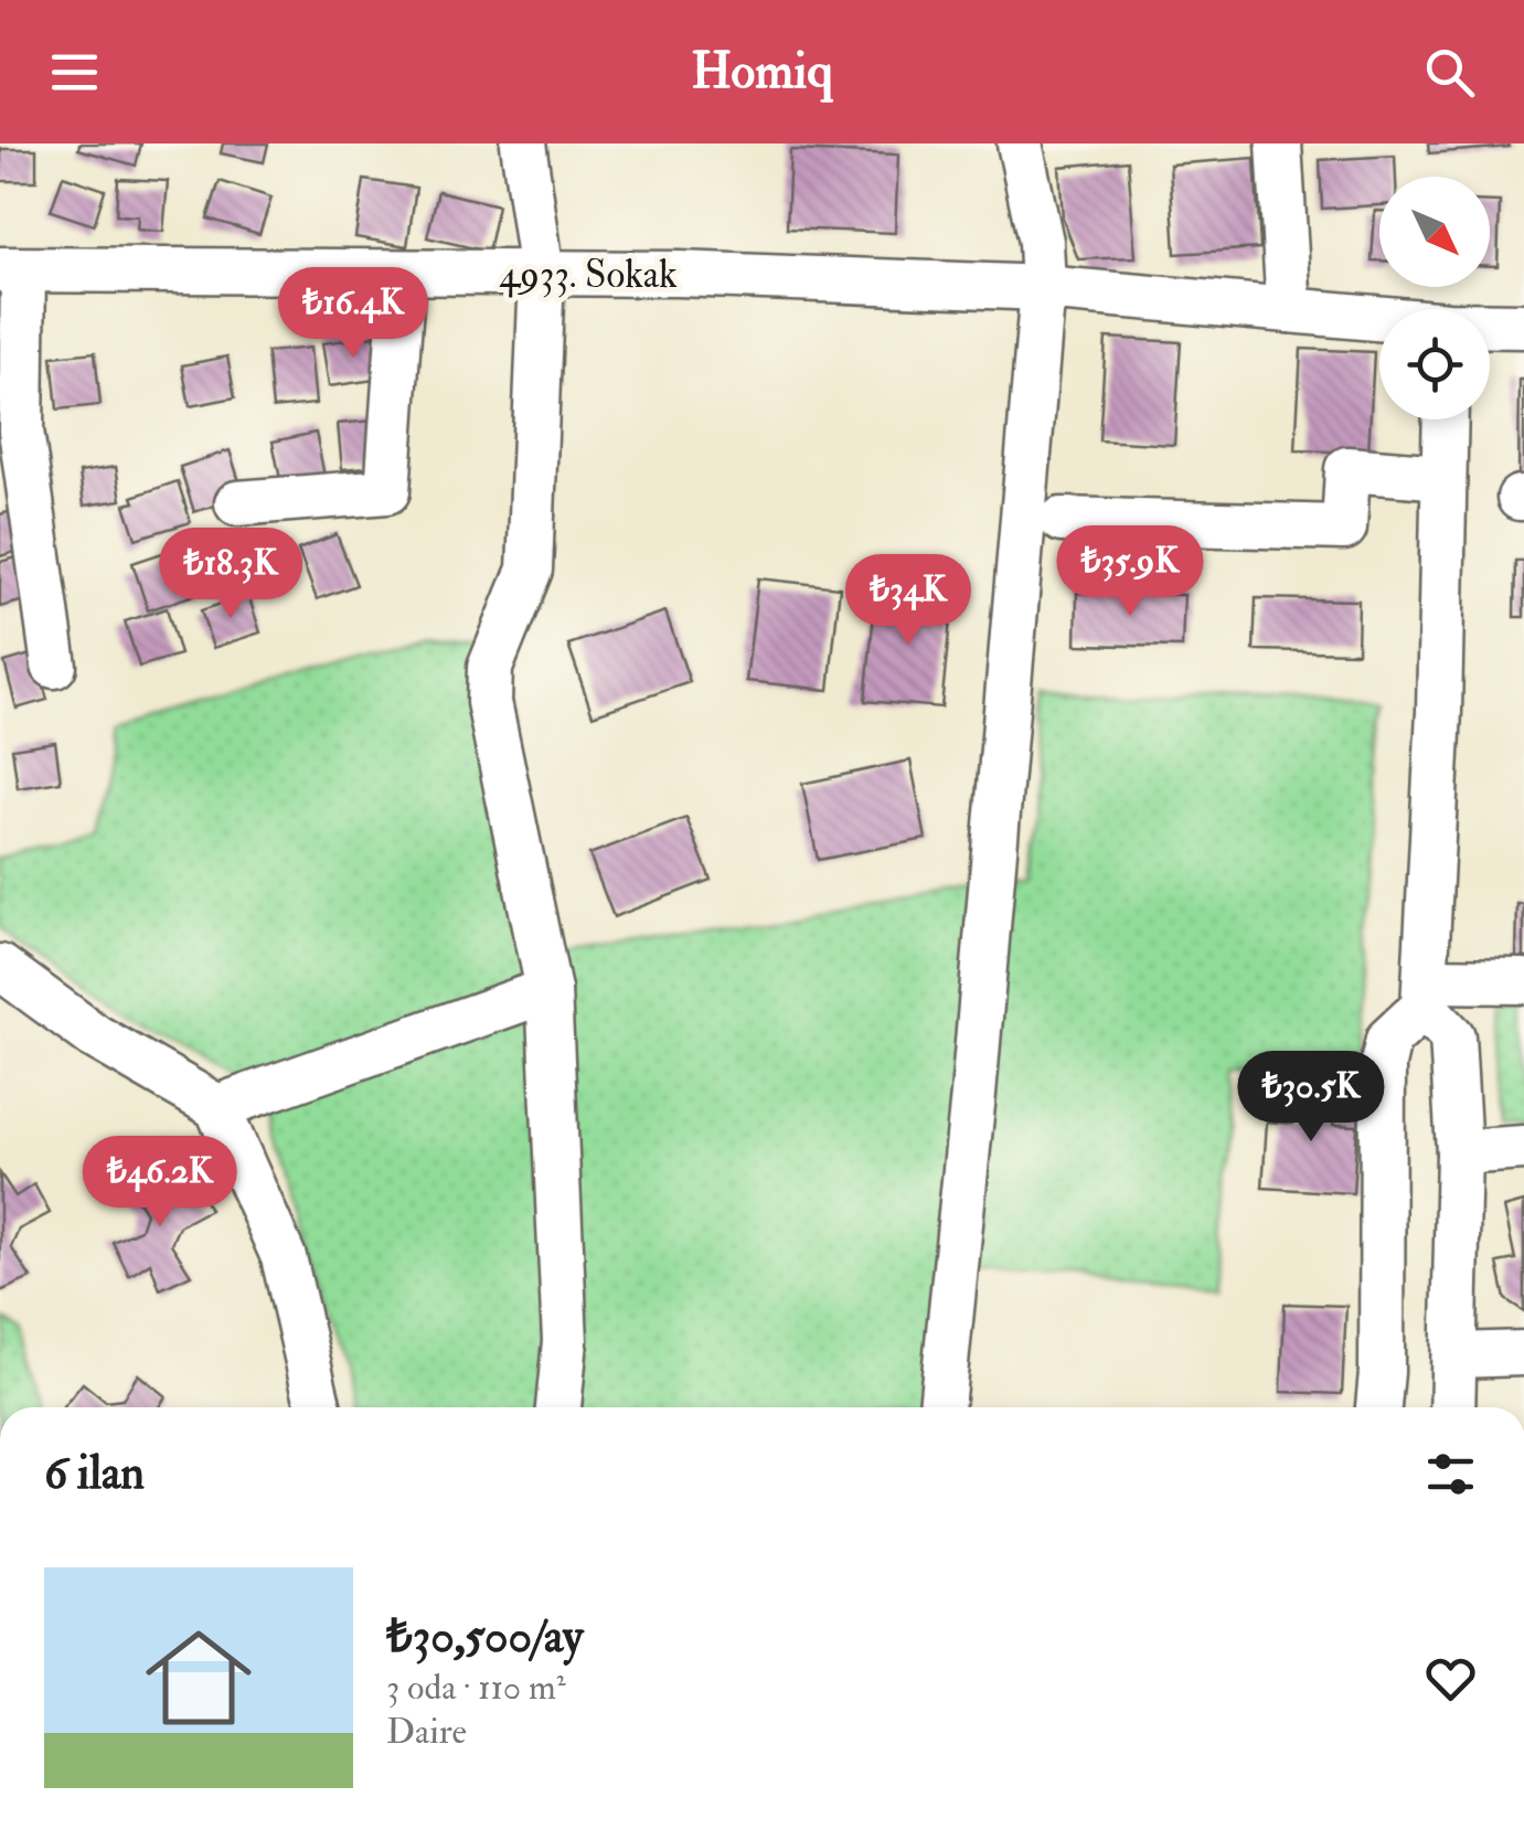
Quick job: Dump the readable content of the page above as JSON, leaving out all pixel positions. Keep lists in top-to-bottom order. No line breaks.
{"streets":{"street":["4933. Sokak"]},"north":"bottom right","page":{"header":"Homiq","price":["₺16.4K","₺35.9K","₺18.3K","₺34K","₺30.5K","₺46.2K"],"heading":"6 ilan","list":[{"name":"₺30,500/ay","note":"3 oda · 110 m² · Daire"}]}}
